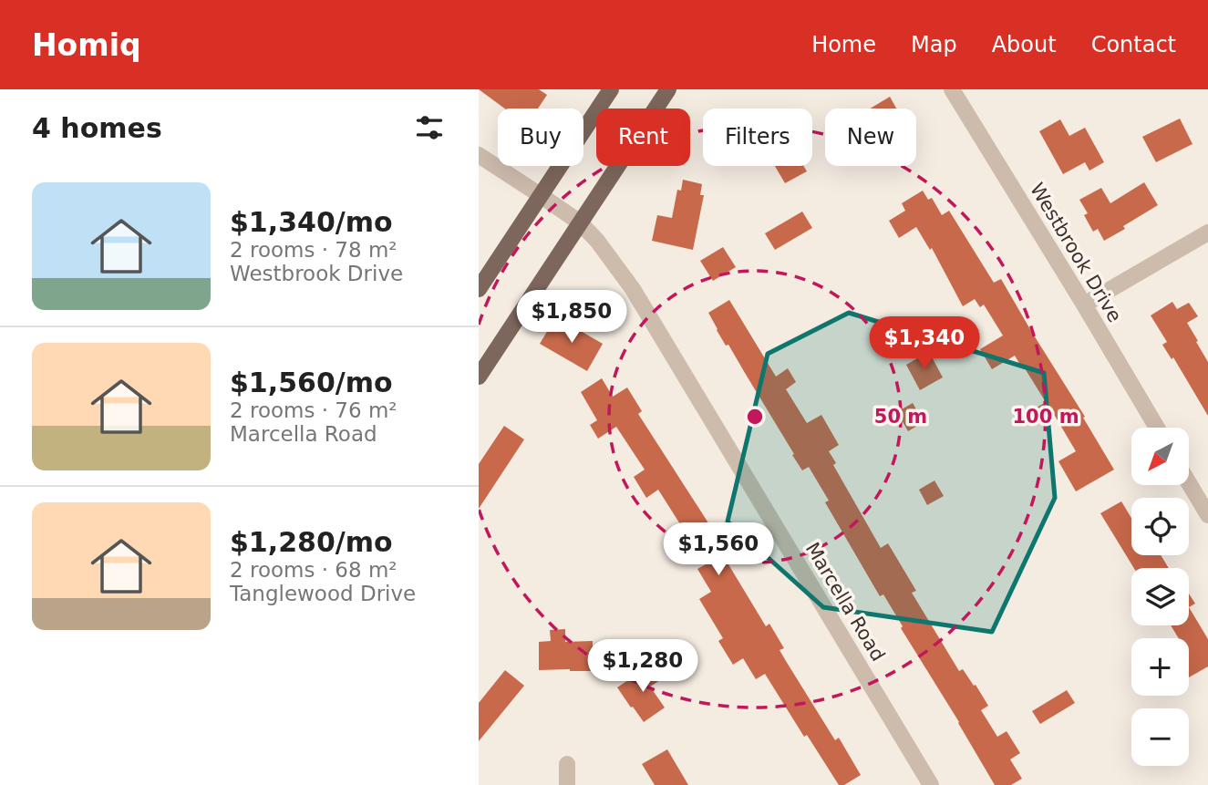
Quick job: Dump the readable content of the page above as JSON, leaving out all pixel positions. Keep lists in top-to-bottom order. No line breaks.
{"streets":{"street":["Westbrook Drive","Marcella Road"]},"north":"bottom left","page":{"header":"Homiq","nav":["Home","Map","About","Contact"],"heading":"4 homes","chip":["Buy","Rent","Filters","New"],"list":[{"name":"$1,340/mo","note":"2 rooms · 78 m² · Westbrook Drive"},{"name":"$1,560/mo","note":"2 rooms · 76 m² · Marcella Road"},{"name":"$1,280/mo","note":"2 rooms · 68 m² · Tanglewood Drive"}],"price":["$1,850","$1,340","$1,560","$1,280"],"map_buttons":["+","−"]},"rings":["50 m","100 m"]}
